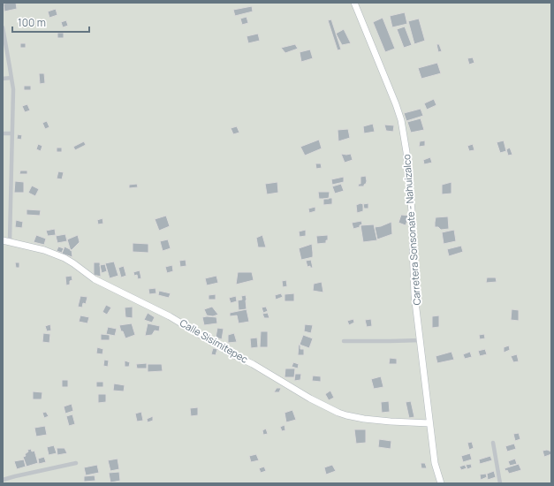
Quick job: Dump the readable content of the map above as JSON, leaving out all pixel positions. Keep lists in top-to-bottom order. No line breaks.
{"streets":{"street":["Carretera Sonsonate - Nahuizalco","Calle Sisimitepec"]},"crossings":[["Carretera Sonsonate - Nahuizalco","Calle Sisimitepec"]],"scale_bar":"100 m"}
